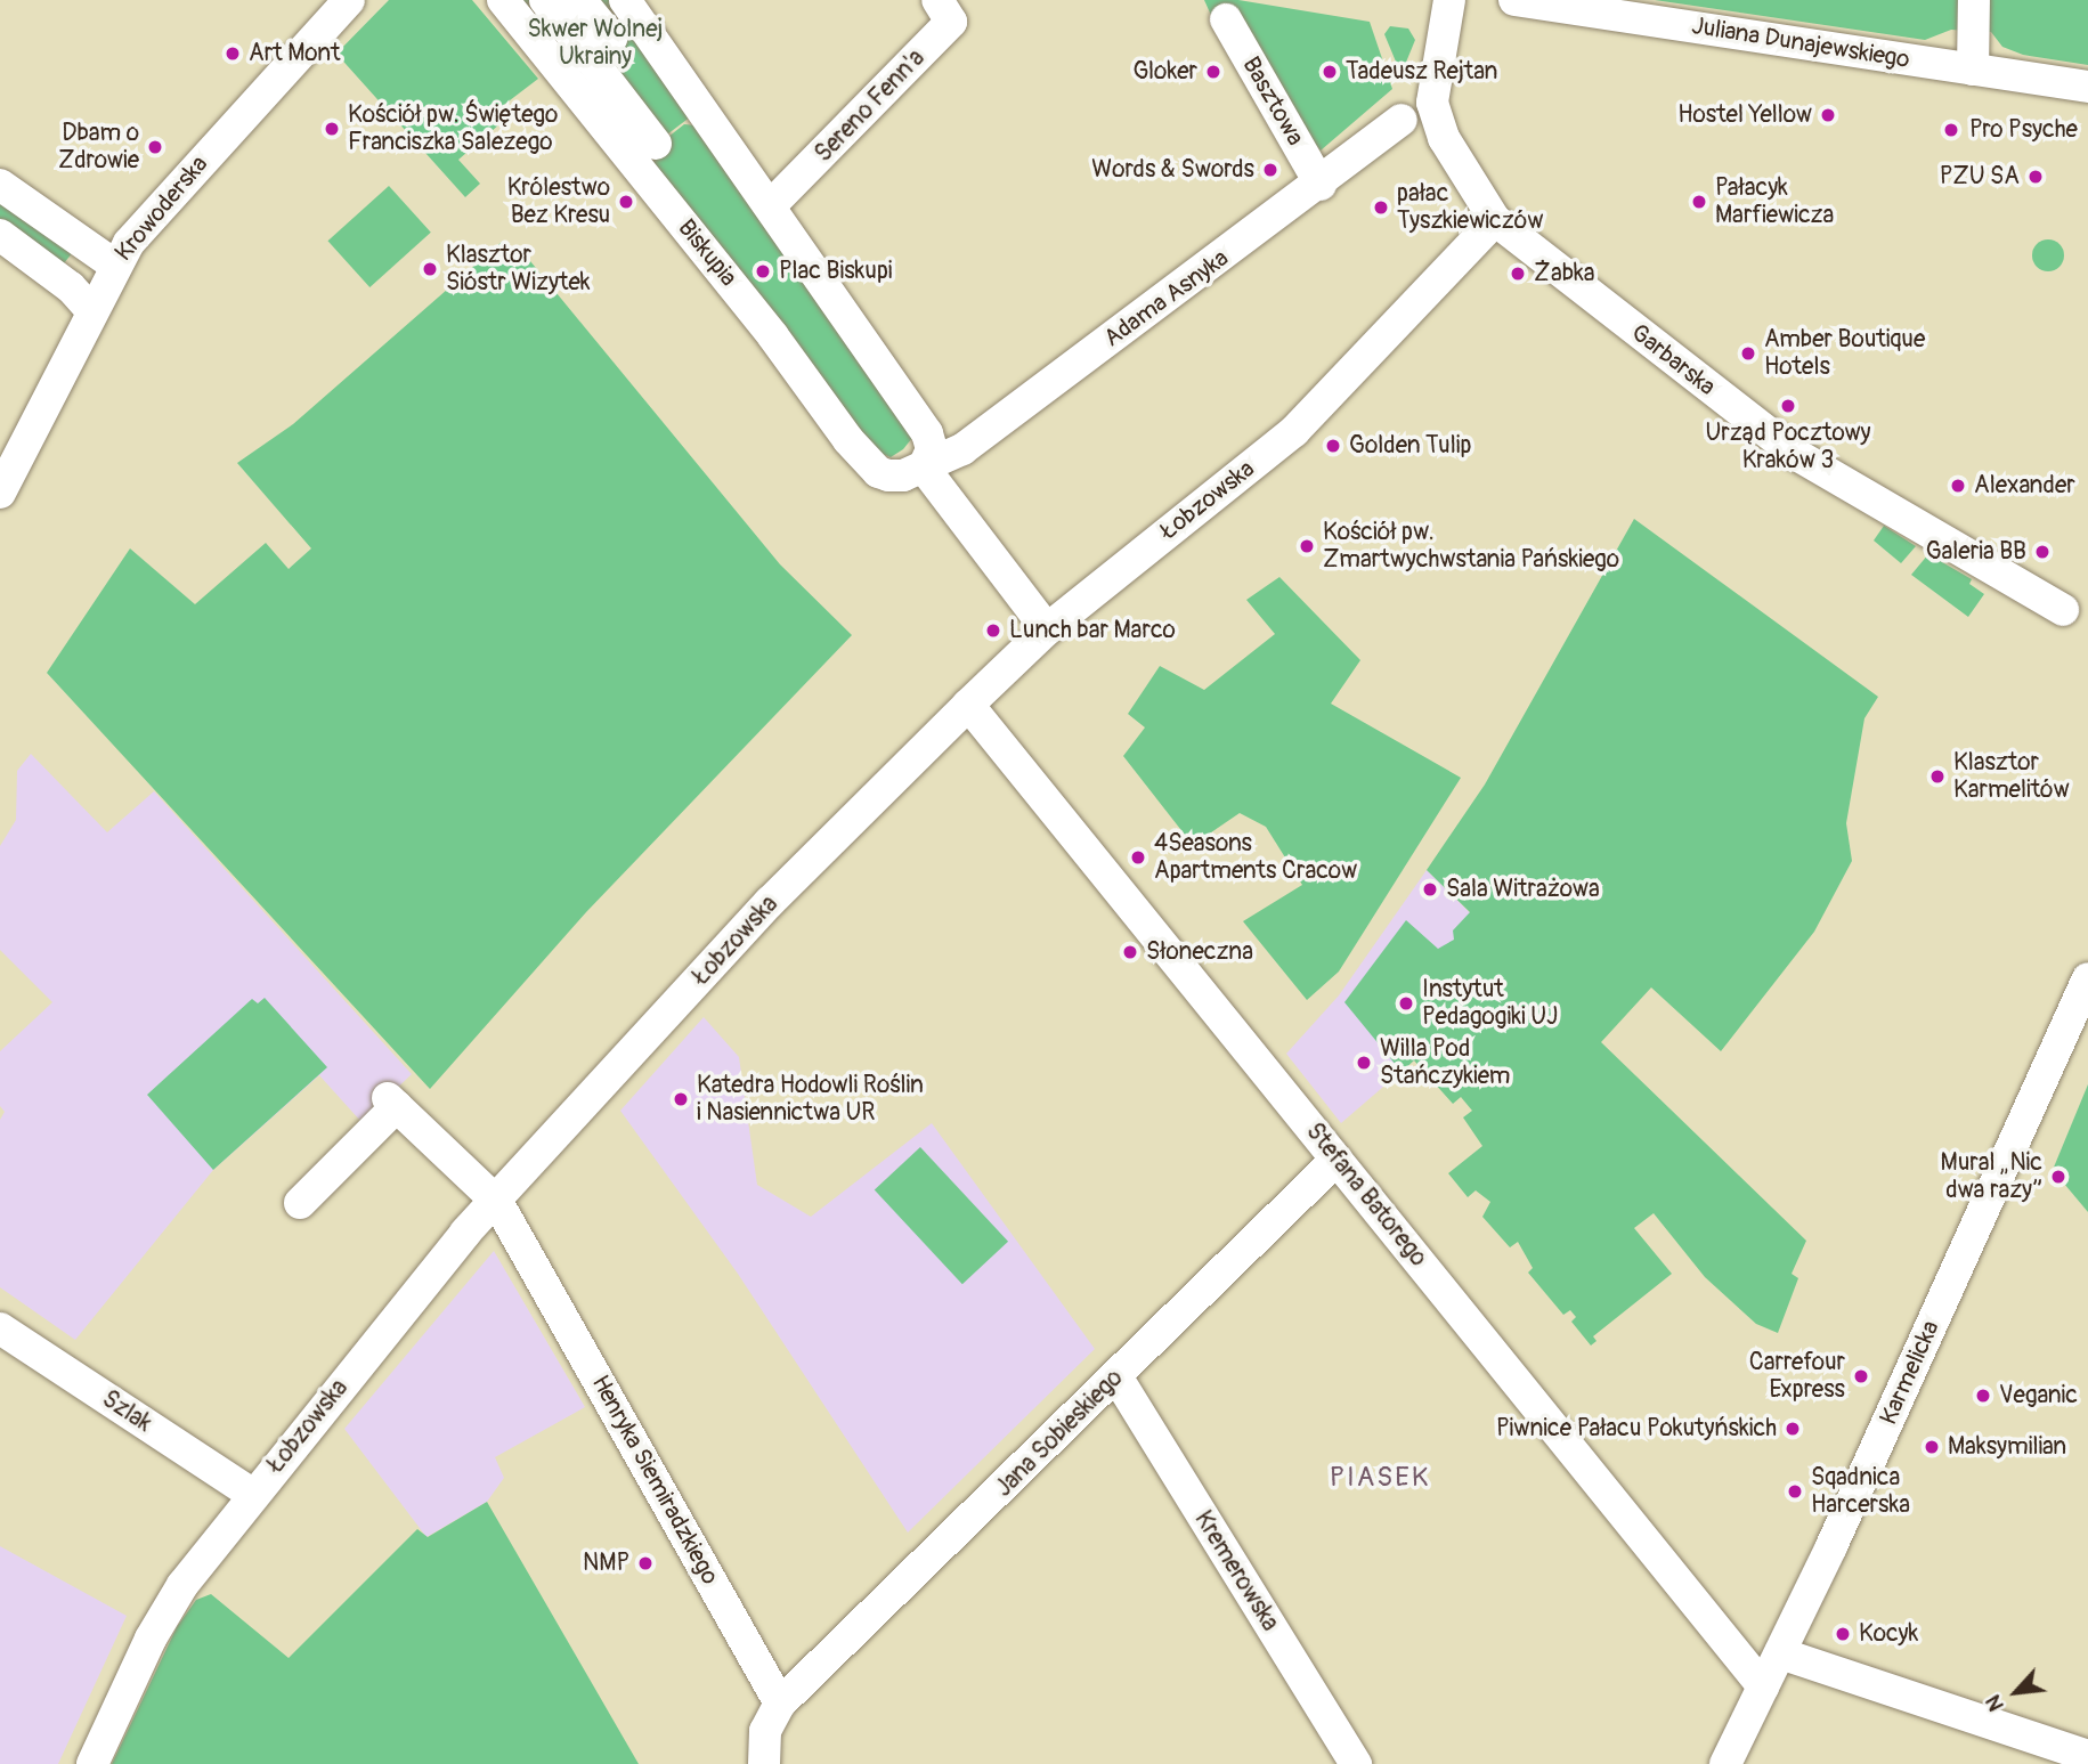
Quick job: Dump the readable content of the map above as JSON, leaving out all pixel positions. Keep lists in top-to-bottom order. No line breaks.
{"streets":{"street":["Juliana Dunajewskiego","Basztowa","Sereno Fenn'a","Krowoderska","Biskupia","Adama Asnyka","Garbarska","Łobzowska","Stefana Batorego","Karmelicka","Szlak","Jana Sobieskiego","Henryka Siemiradzkiego","Kremerowska"]},"crossings":[["Basztowa","Adama Asnyka"],["Biskupia","Adama Asnyka"],["Garbarska","Łobzowska"],["Łobzowska","Stefana Batorego"],["Łobzowska","Szlak"],["Łobzowska","Henryka Siemiradzkiego"],["Stefana Batorego","Karmelicka"],["Stefana Batorego","Jana Sobieskiego"],["Jana Sobieskiego","Henryka Siemiradzkiego"],["Jana Sobieskiego","Kremerowska"]],"districts":["PIASEK"],"parks":["Skwer Wolnej Ukrainy"],"places":["Art Mont","Gloker","Tadeusz Rejtan","Hostel Yellow","Kościół pw. Świętego Franciszka Salezego","Pro Psyche","Dbam o Zdrowie","Words & Swords","PZU SA","Królestwo Bez Kresu","Pałacyk Marfiewicza","pałac Tyszkiewiczów","Klasztor Sióstr Wizytek","Plac Biskupi","Żabka","Amber Boutique Hotels","Urząd Pocztowy Kraków 3","Golden Tulip","Alexander","Kościół pw. Zmartwychwstania Pańskiego","Galeria BB","Lunch bar Marco","Klasztor Karmelitów","4Seasons Apartments Cracow","Sala Witrażowa","Słoneczna","Instytut Pedagogiki UJ","Willa Pod Stańczykiem","Katedra Hodowli Roślin i Nasiennictwa UR","Mural „Nic dwa razy”","Carrefour Express","Veganic","Piwnice Pałacu Pokutyńskich","Maksymilian","Sqadnica Harcerska","NMP","Kocyk"],"north":"bottom left"}
